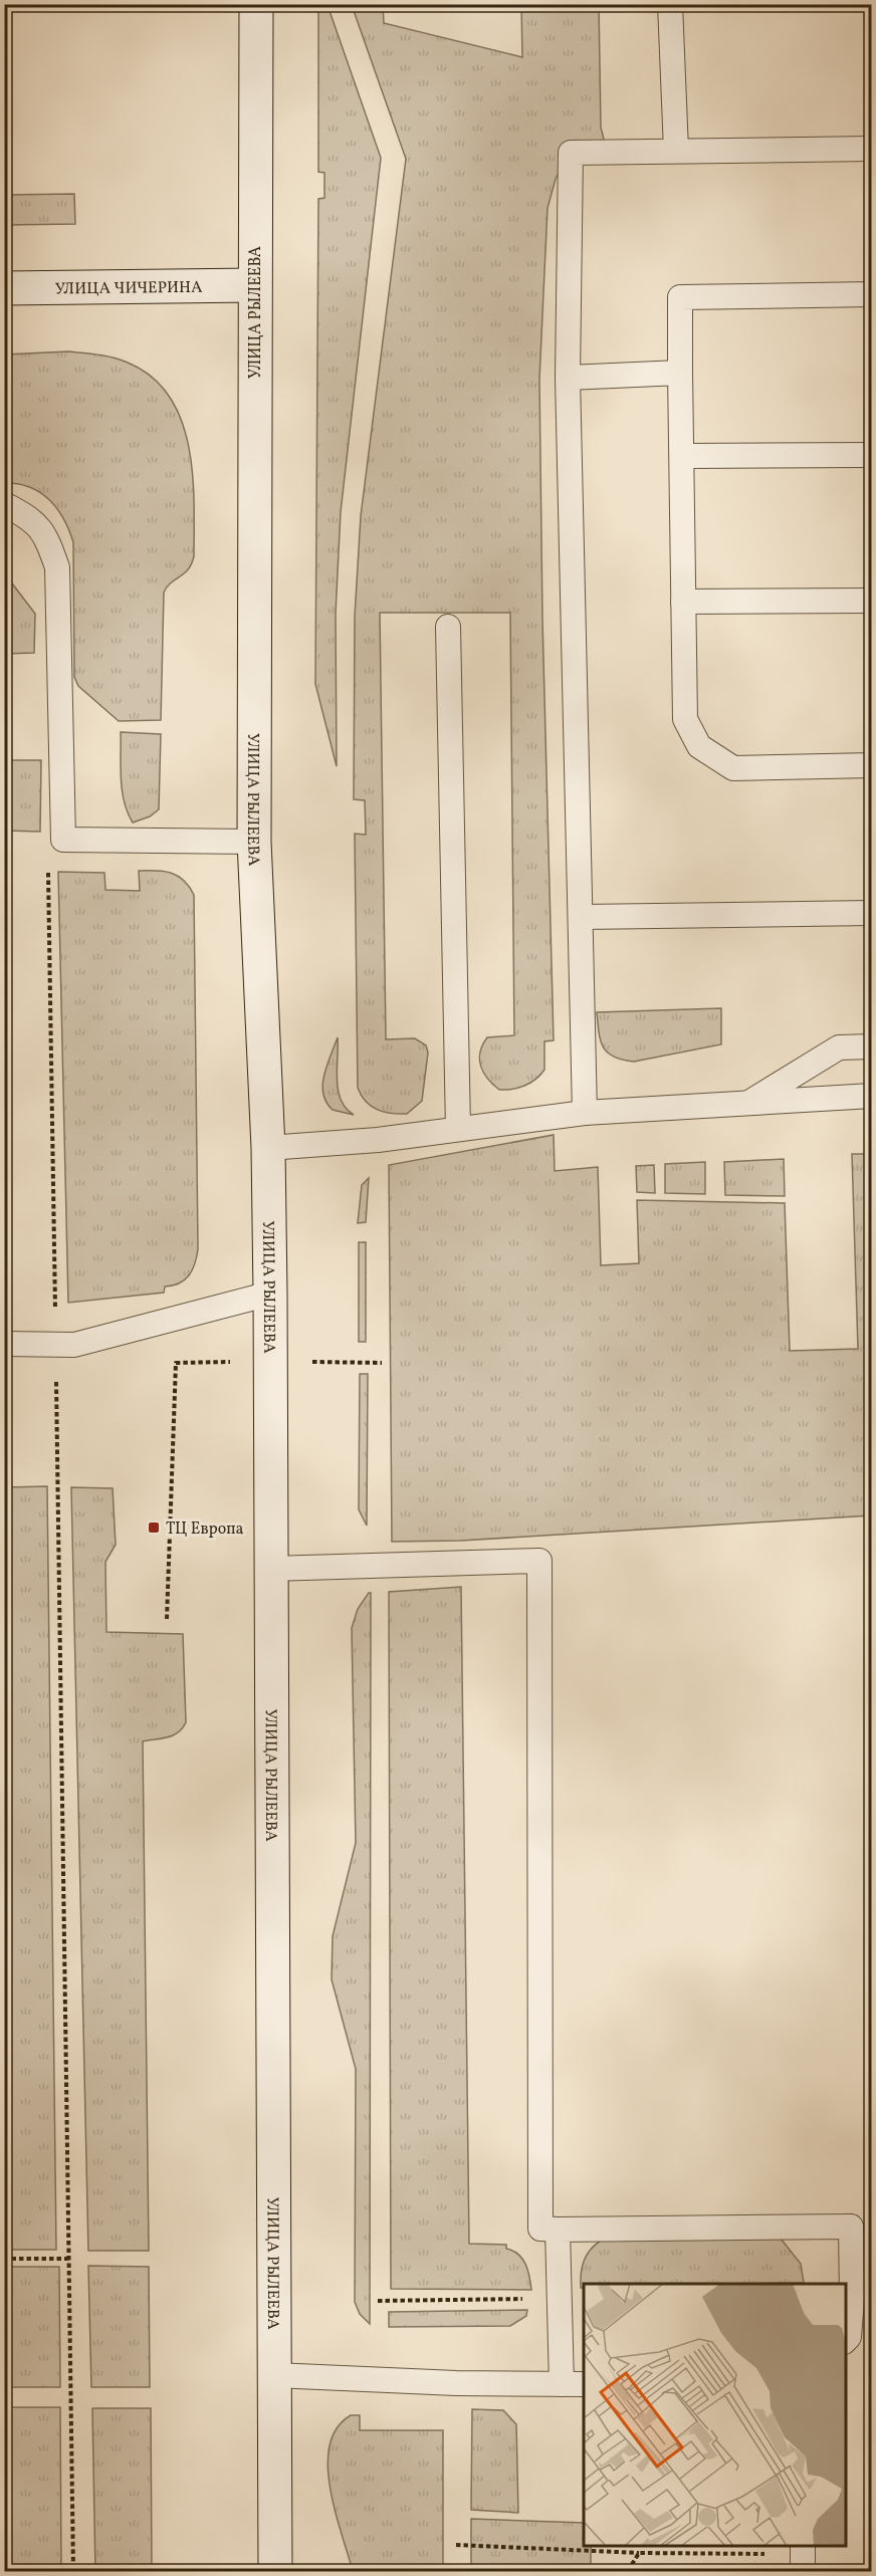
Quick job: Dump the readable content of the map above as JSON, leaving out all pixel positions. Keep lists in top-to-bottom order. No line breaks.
{"streets":{"main road":["УЛИЦА ЧИЧЕРИНА","УЛИЦА РЫЛЕЕВА"]},"crossings":[["УЛИЦА ЧИЧЕРИНА","УЛИЦА РЫЛЕЕВА"]],"places":{"transit":["ТЦ Европа"]}}
